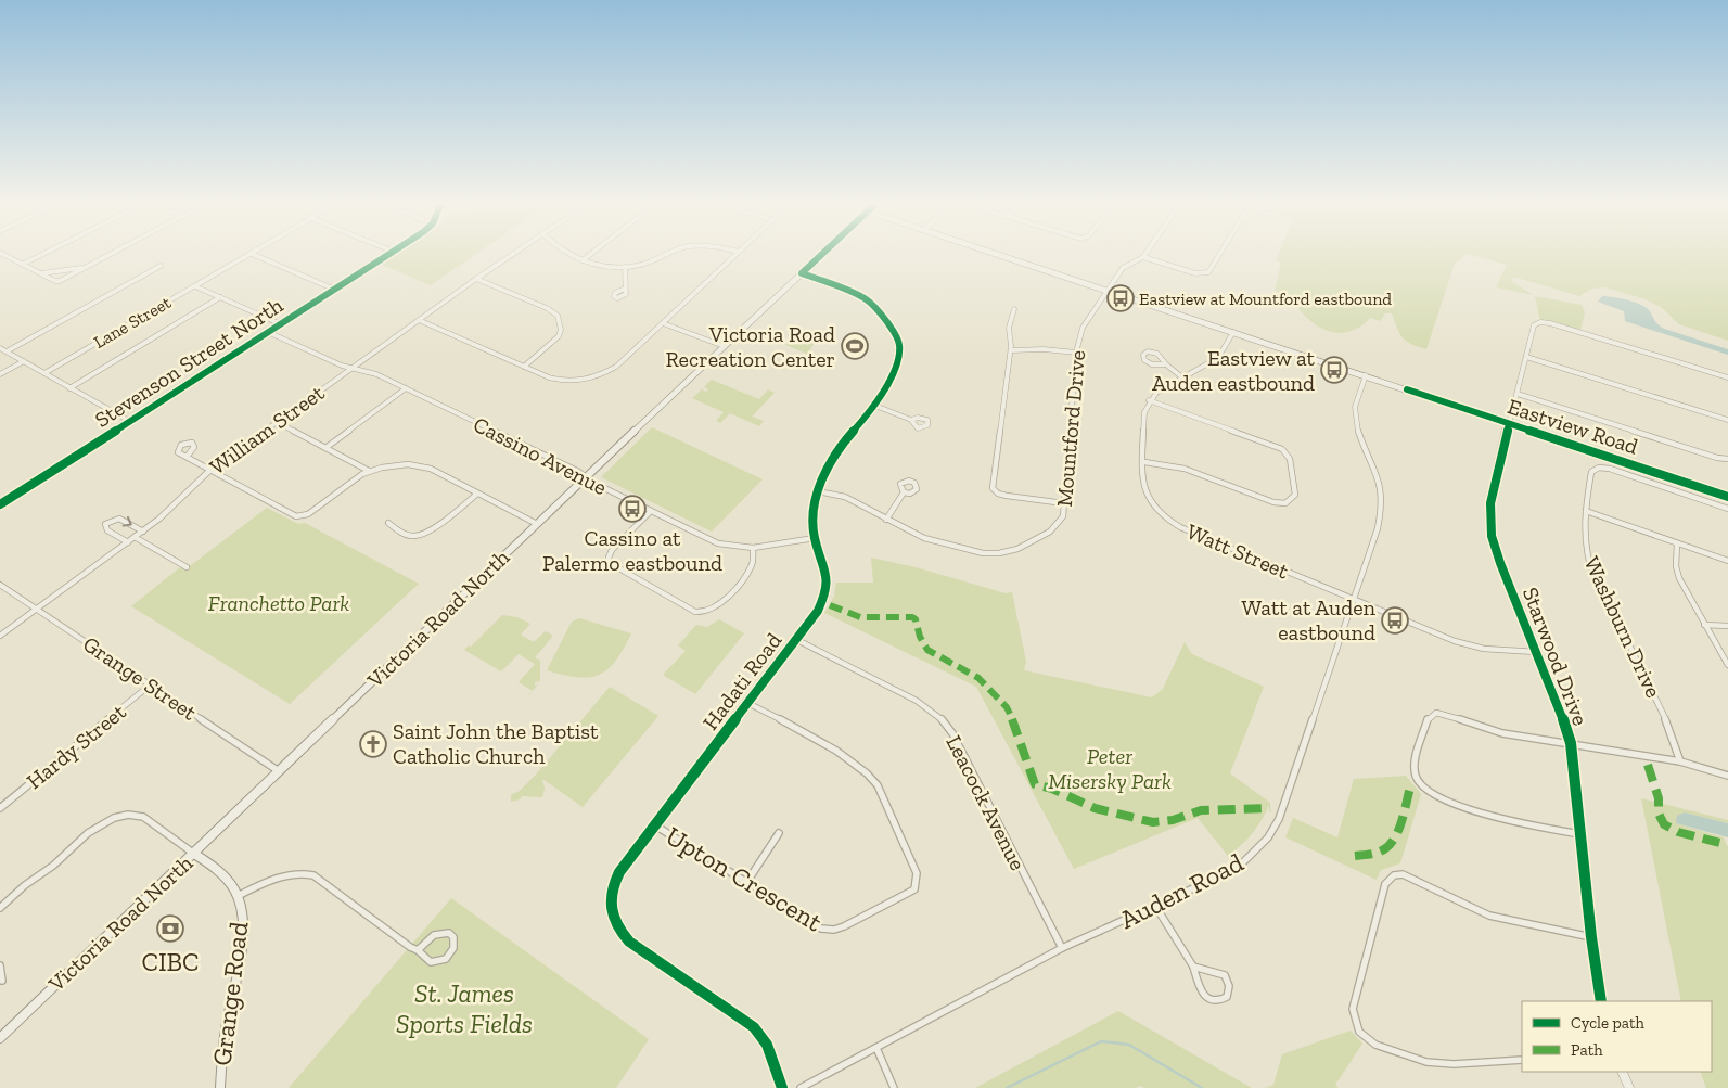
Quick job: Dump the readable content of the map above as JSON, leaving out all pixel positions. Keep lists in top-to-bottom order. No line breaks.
{"streets":{"main road":["Stevenson Street North","Eastview Road","Victoria Road North","Grange Road"],"street":["Lane Street","Mountford Drive","William Street","Cassino Avenue","Watt Street","Washburn Drive","Starwood Drive","Grange Street","Hadati Road","Hardy Street","Leacock Avenue","Upton Crescent","Auden Road"]},"crossings":[["Stevenson Street North","Cassino Avenue"],["Eastview Road","Mountford Drive"],["Eastview Road","Starwood Drive"],["Eastview Road","Auden Road"],["Mountford Drive","Hadati Road"],["William Street","Cassino Avenue"],["William Street","Grange Street"],["Cassino Avenue","Victoria Road North"],["Cassino Avenue","Hadati Road"],["Watt Street","Starwood Drive"],["Watt Street","Auden Road"],["Victoria Road North","Grange Street"],["Victoria Road North","Hadati Road"],["Victoria Road North","Grange Road"],["Grange Street","Hardy Street"],["Hadati Road","Leacock Avenue"],["Hadati Road","Upton Crescent"],["Leacock Avenue","Auden Road"]],"parks":["Franchetto Park","Peter Misersky Park","St. James Sports Fields"],"places":{"bus stop":["Eastview at Mountford eastbound","Eastview at Auden eastbound","Cassino at Palermo eastbound","Watt at Auden eastbound"],"sports":["Victoria Road Recreation Center"],"church":["Saint John the Baptist Catholic Church"],"bank":["CIBC"]},"legend":["Cycle path","Path"]}
